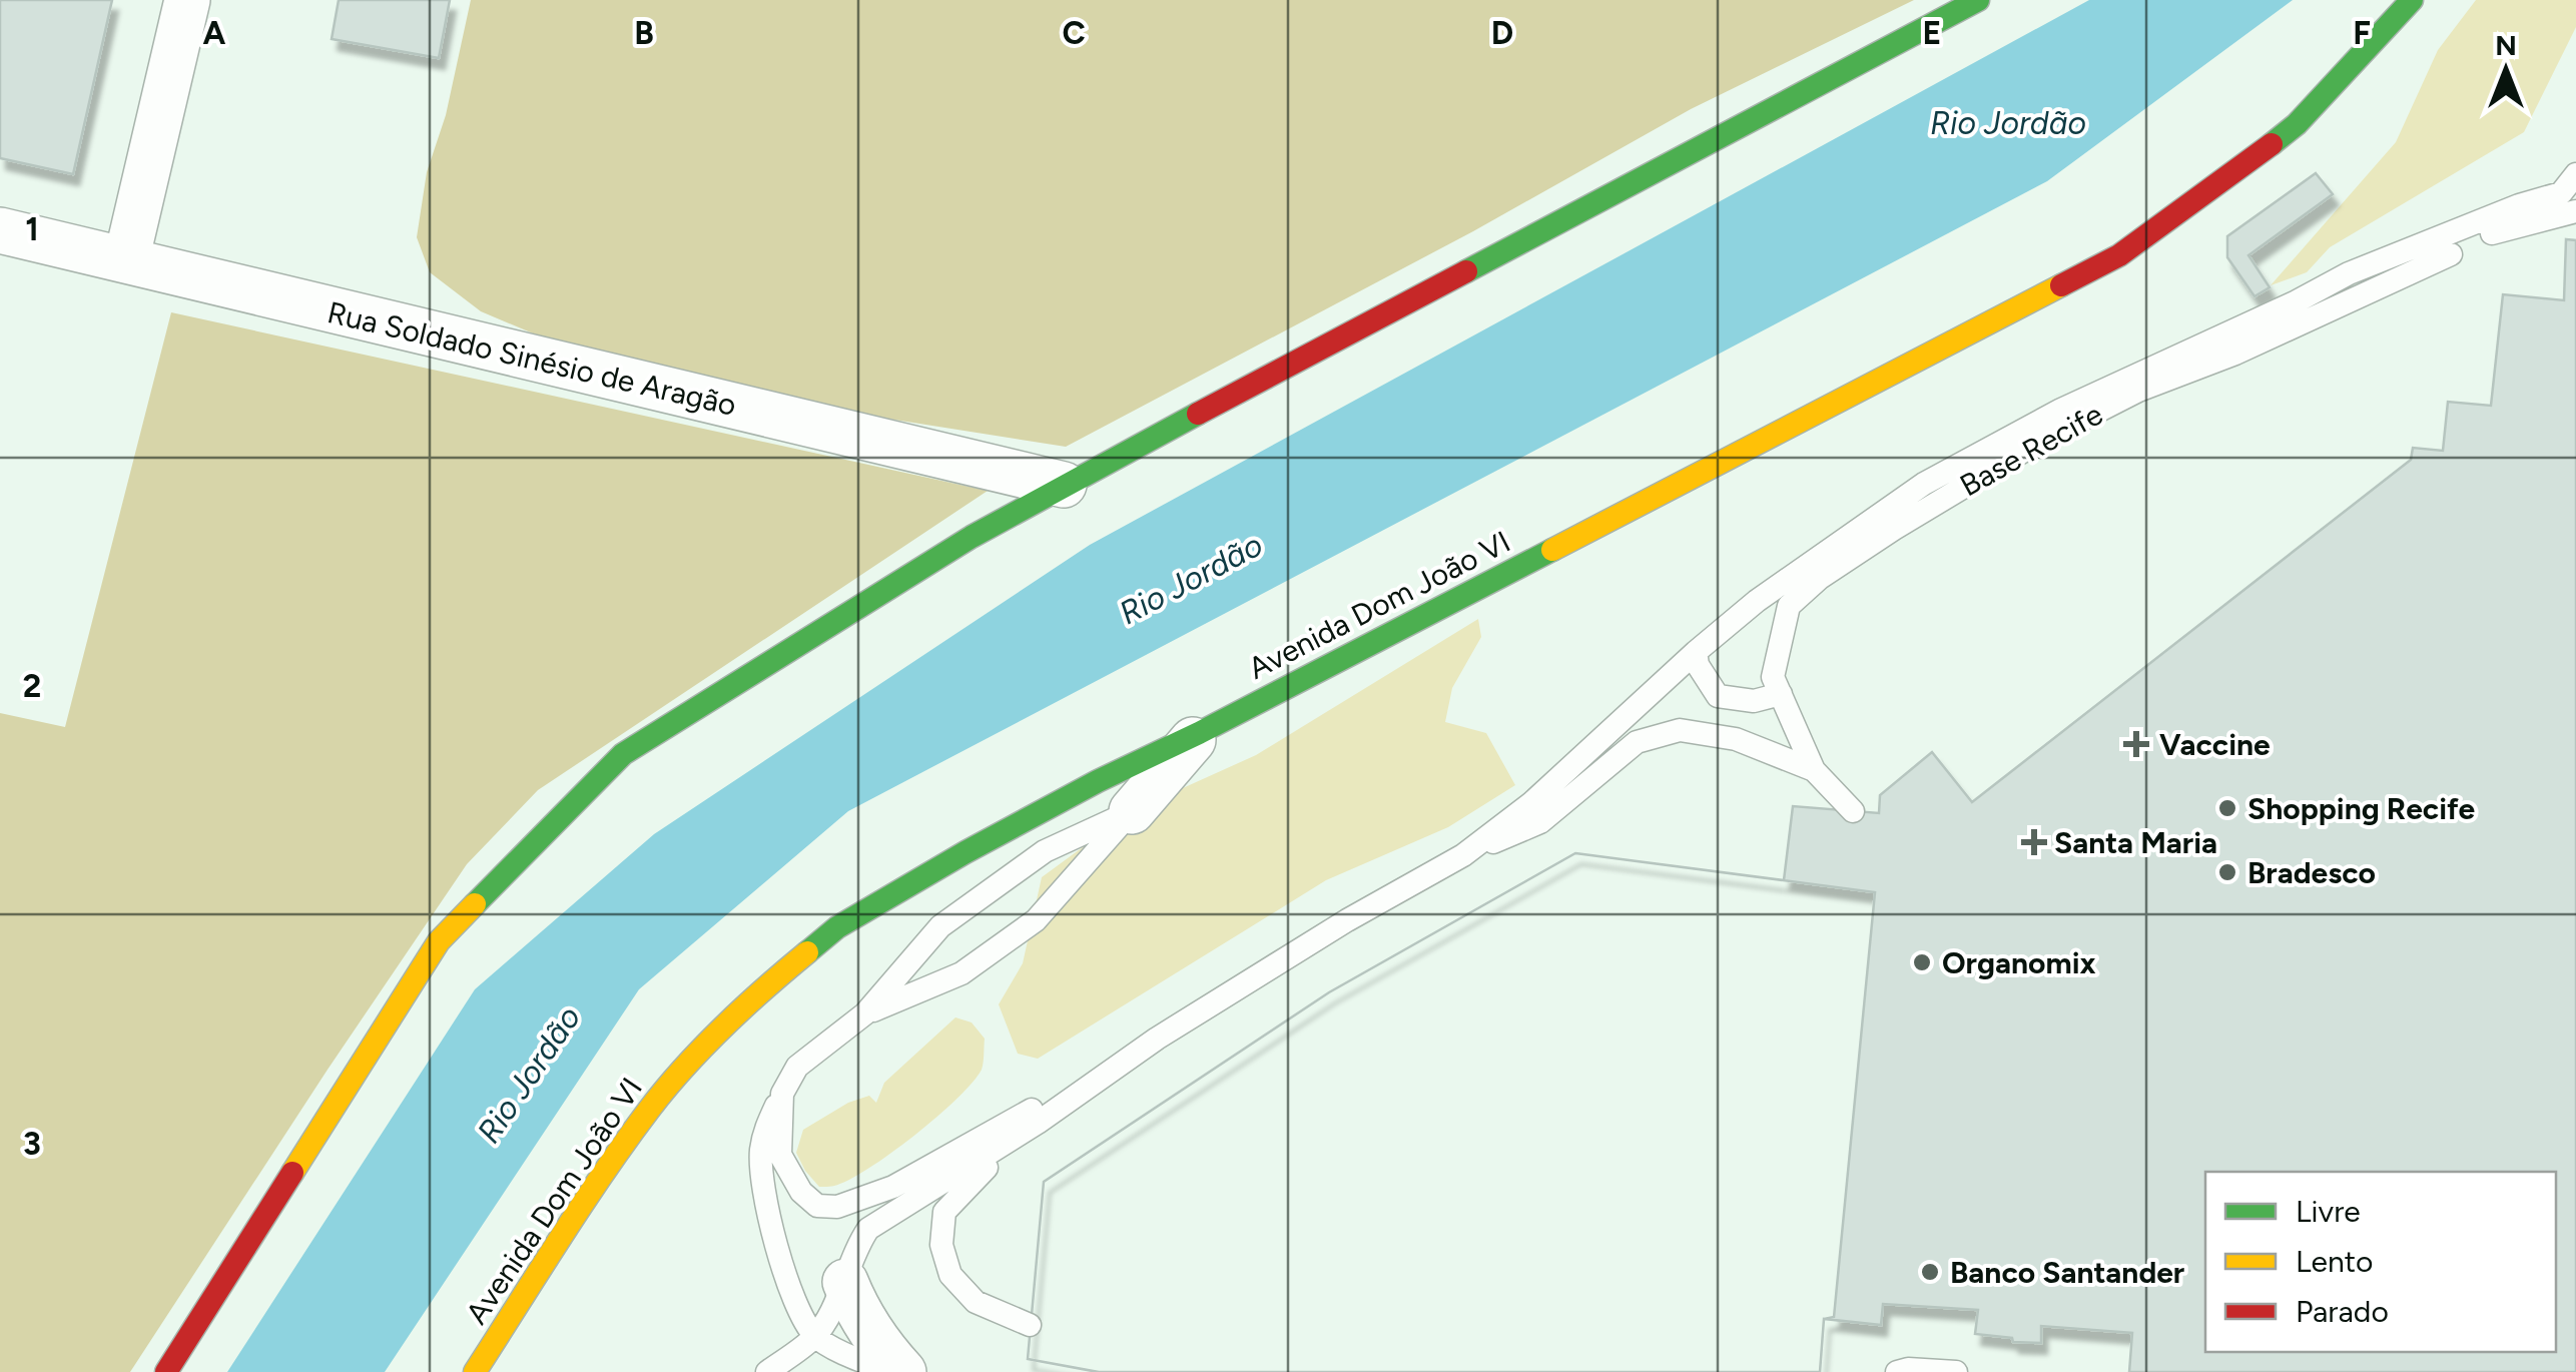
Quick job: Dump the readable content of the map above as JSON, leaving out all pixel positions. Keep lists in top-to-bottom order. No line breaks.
{"streets":{"main road":["Avenida Dom João VI"],"street":["Rua Soldado Sinésio de Aragão"],"lane":["Base Recife"]},"water":["Rio Jordão"],"places":{"health":["Vaccine","Santa Maria"],"other":["Shopping Recife","Bradesco","Organomix","Banco Santander"]},"legend":["Livre","Lento","Parado"],"north":"top","grid":{"columns":["A","B","C","D","E","F"],"rows":["1","2","3"]}}
